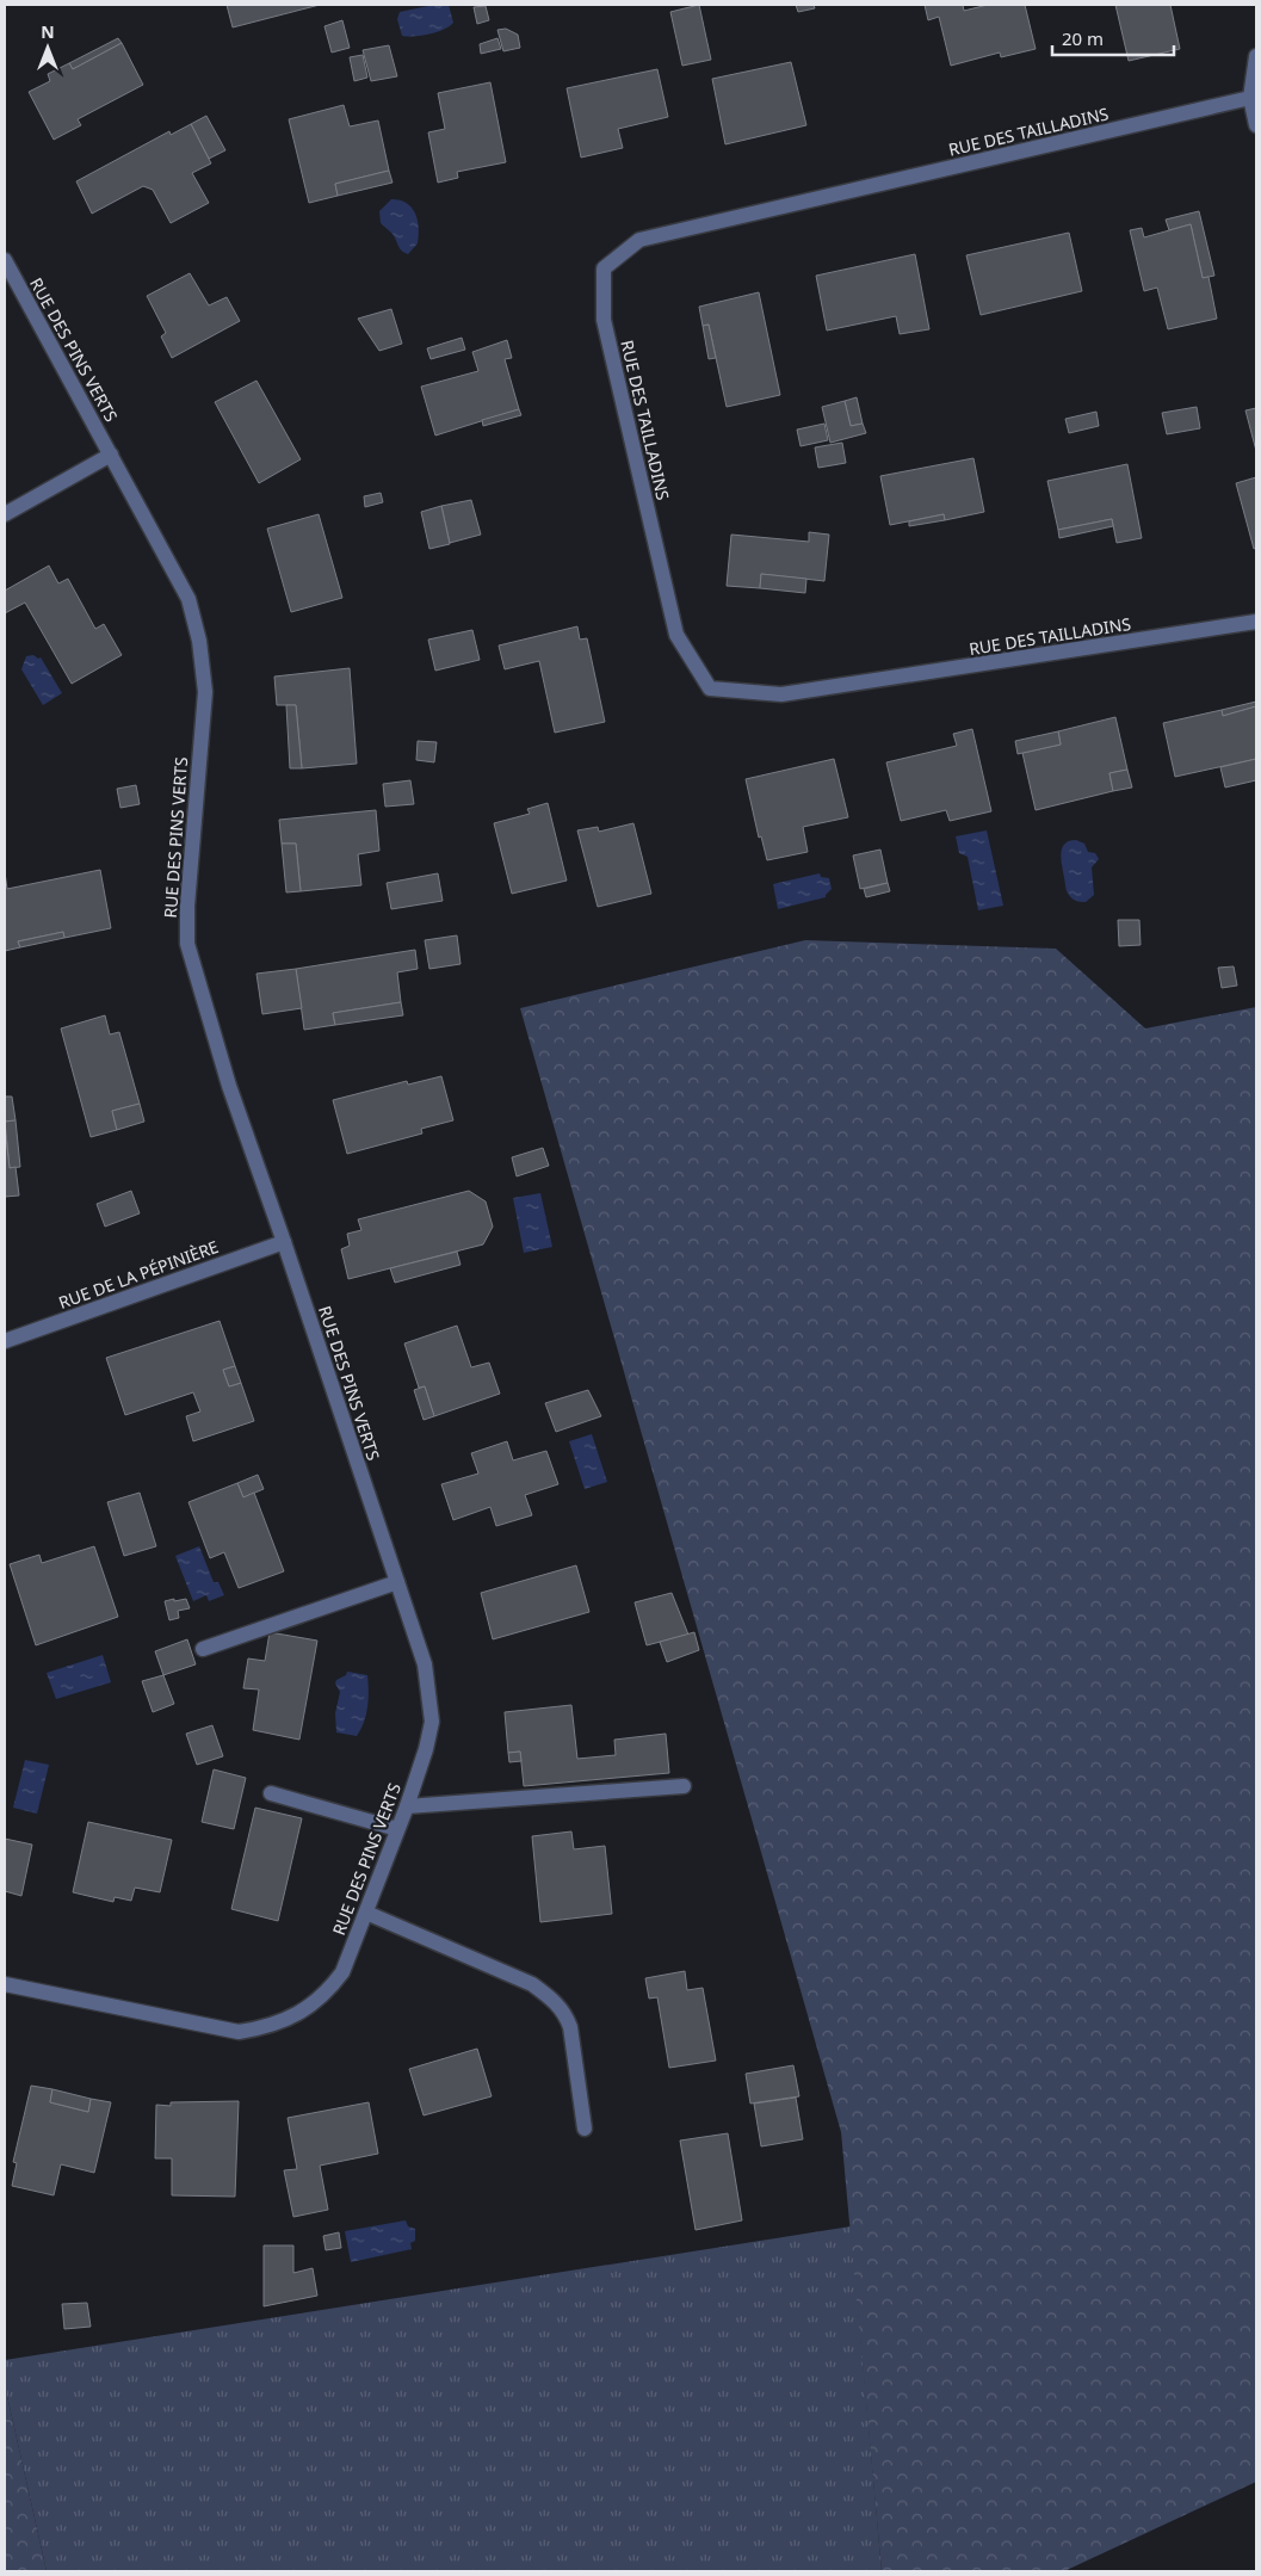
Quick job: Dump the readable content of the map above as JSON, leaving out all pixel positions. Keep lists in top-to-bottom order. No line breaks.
{"streets":{"street":["RUE DES TAILLADINS","RUE DES PINS VERTS","RUE DE LA PÉPINIÈRE"]},"crossings":[["RUE DES PINS VERTS","RUE DE LA PÉPINIÈRE"]],"scale_bar":"20 m","north":"top"}
